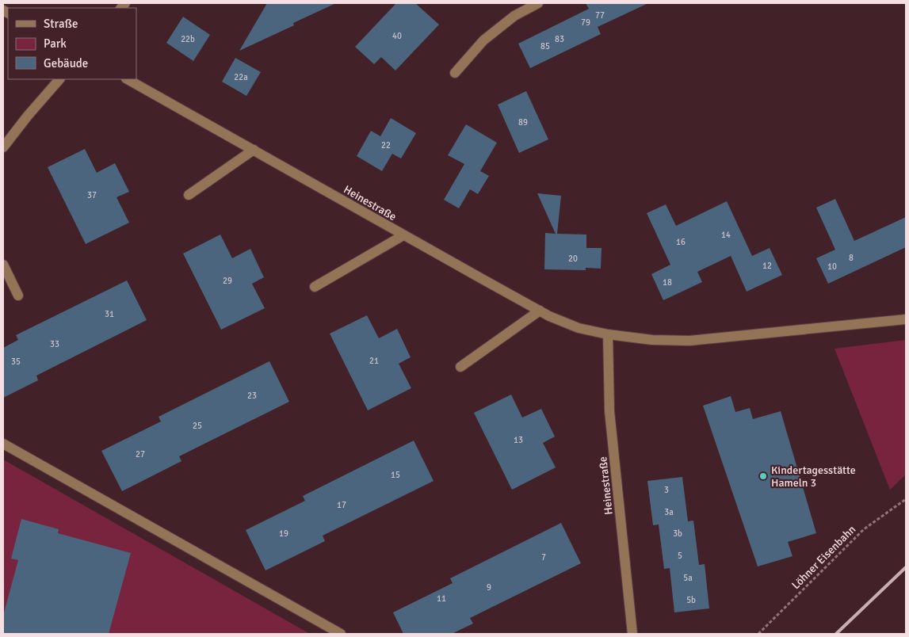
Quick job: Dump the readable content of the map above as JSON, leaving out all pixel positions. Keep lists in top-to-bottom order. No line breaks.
{"streets":{"street":["Heinestraße"],"path":["Löhner Eisenbahn"]},"places":["Kindertagesstätte Hameln 3"],"house_numbers":["77","79","40","22b","83","85","22a","89","22","37","14","16","8","20","12","10","29","18","31","33","21","35","23","25","13","27","15","3","17","3a","19","3b","5","7","5a","9","11","5b"],"legend":["Straße","Park","Gebäude"]}
